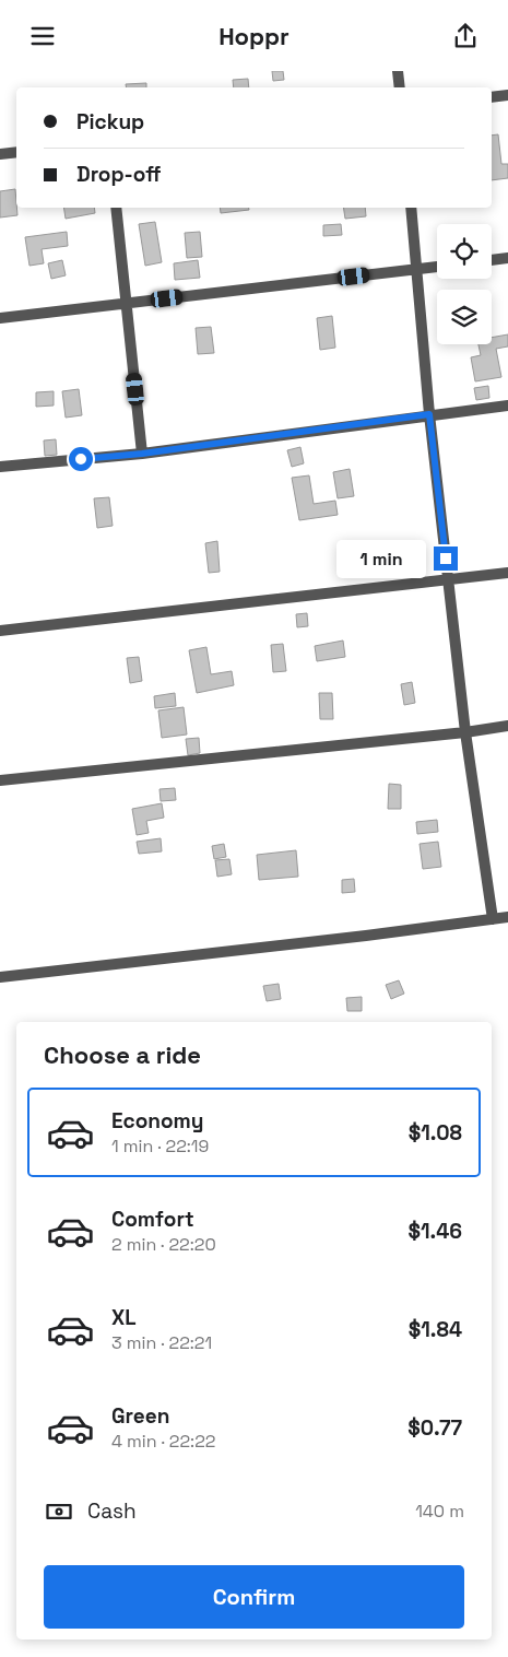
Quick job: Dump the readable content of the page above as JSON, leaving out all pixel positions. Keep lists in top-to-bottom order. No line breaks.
{"page":{"header":"Hoppr","banner":["Pickup","Drop-off"],"bubble":"1 min","heading":"Choose a ride","list":[{"name":"Economy","note":"1 min · 22:19","value":"$1.08"},{"name":"Comfort","note":"2 min · 22:20","value":"$1.46"},{"name":"XL","note":"3 min · 22:21","value":"$1.84"},{"name":"Green","note":"4 min · 22:22","value":"$0.77"}],"pay":["Cash","140 m"],"buttons":"Confirm"}}
